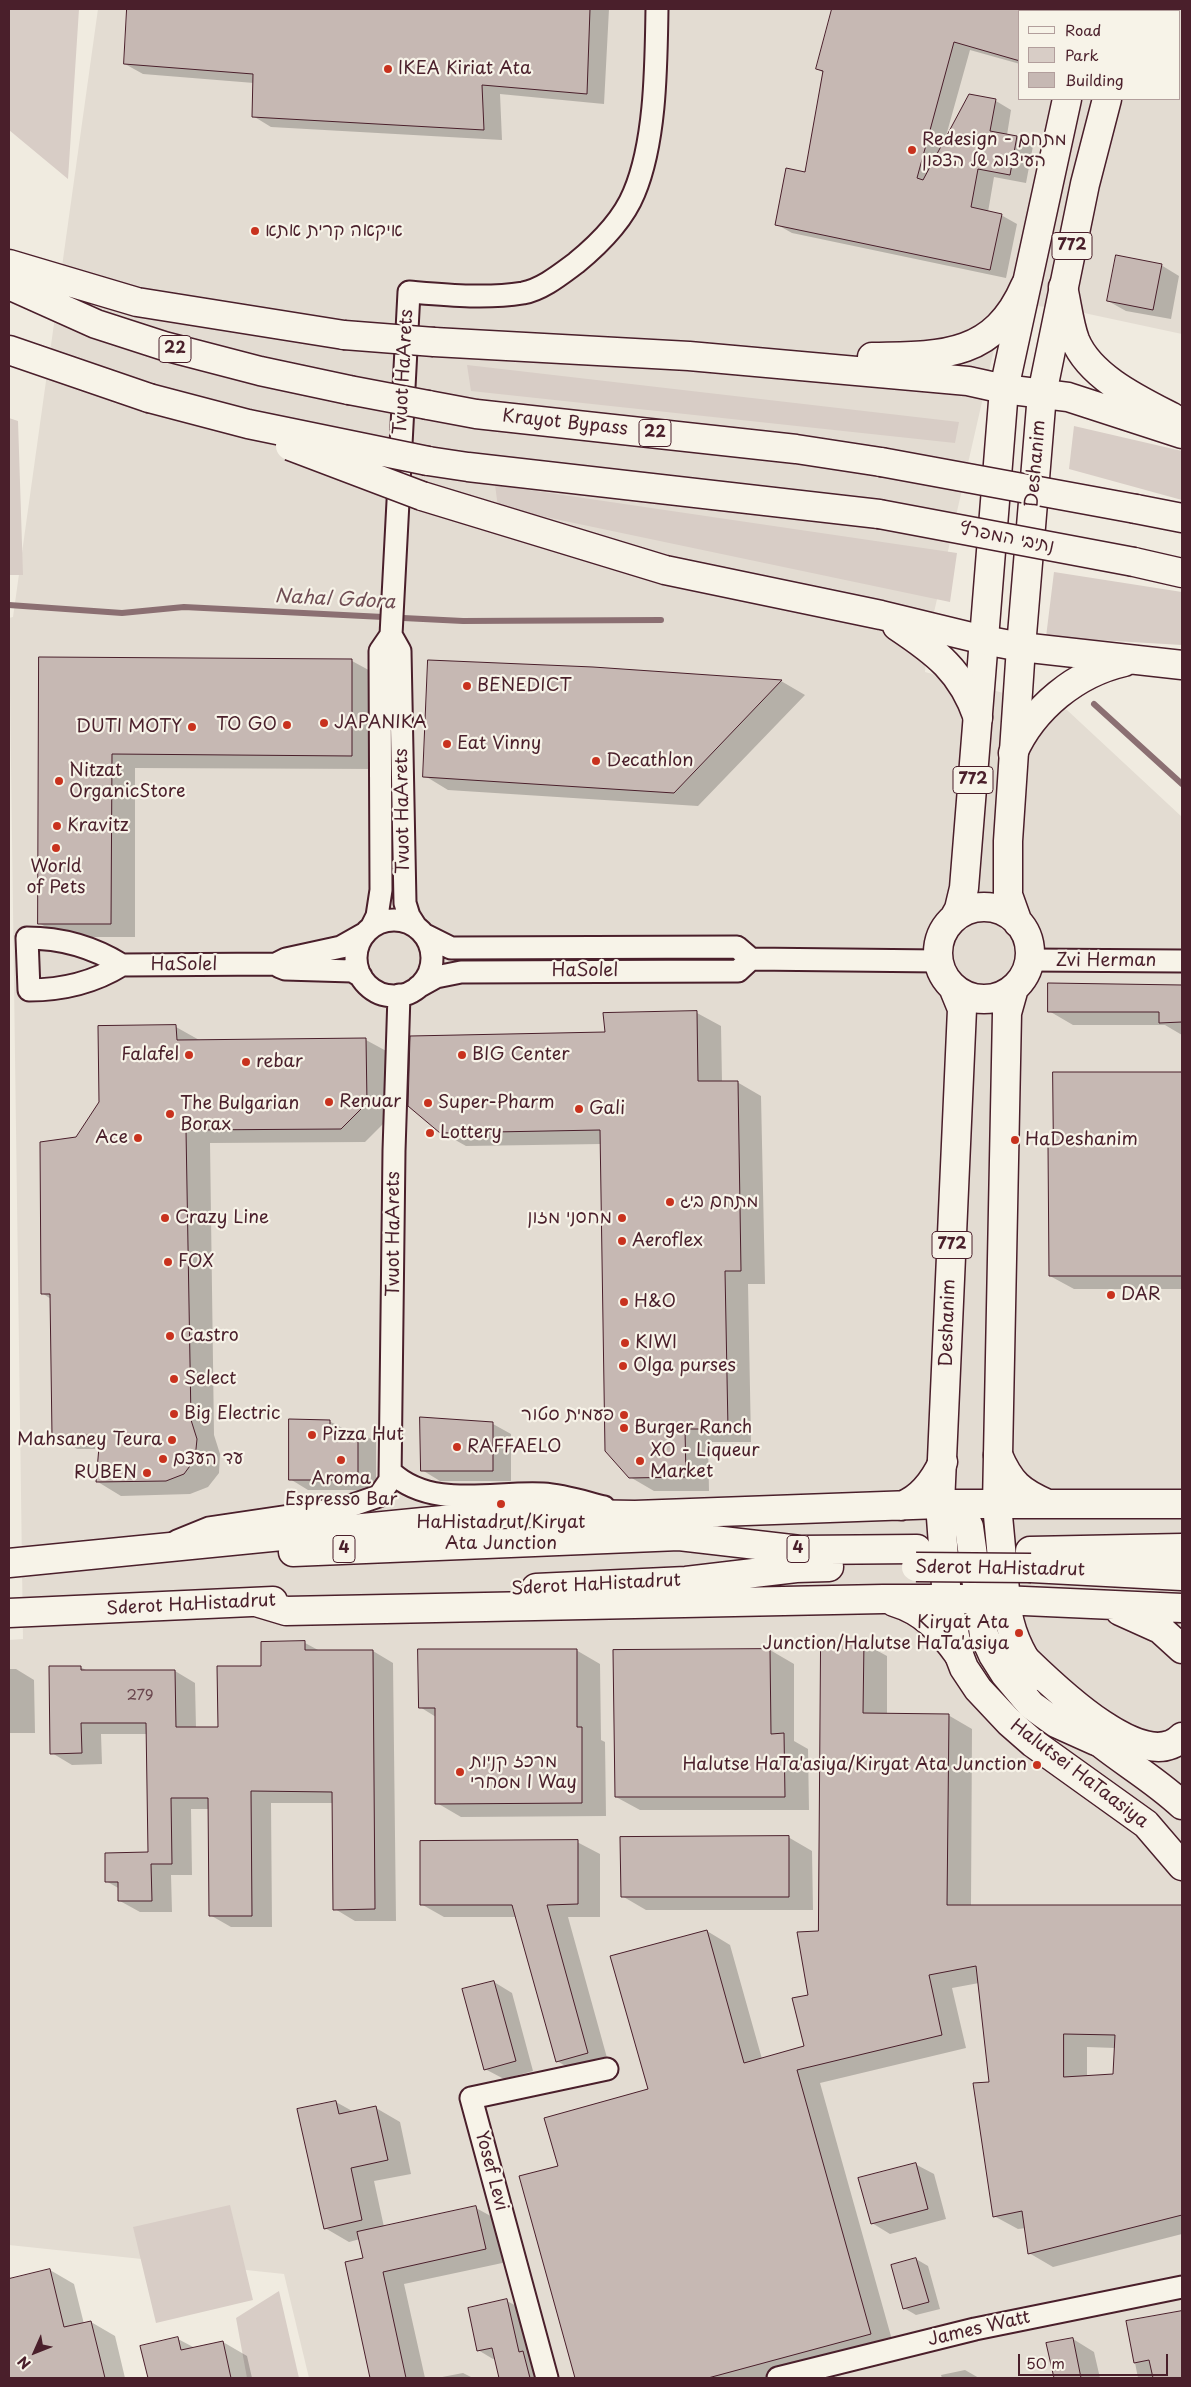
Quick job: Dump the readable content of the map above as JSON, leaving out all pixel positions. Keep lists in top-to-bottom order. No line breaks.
{"streets":{"main road":["772","22","Krayot Bypass","Deshanim","נתיבי המפרץ","4","Sderot HaHistadrut","Halutsei HaTaasiya"],"street":["Tvuot HaArets","Zvi Herman","HaSolel","Yosef Levi","James Watt"]},"crossings":[["772","Deshanim"],["772","Zvi Herman"],["772","HaSolel"],["Tvuot HaArets","HaSolel"],["Deshanim","Zvi Herman"],["Deshanim","HaSolel"],["Deshanim","Halutsei HaTaasiya"],["Zvi Herman","HaSolel"]],"water":["Nahal Gdora"],"places":["IKEA Kiriat Ata","Redesign - מתחם העיצוב של הצפון","איקאה קרית אתא","BENEDICT","JAPANIKA","TO GO","DUTI MOTY","Eat Vinny","Decathlon","Nitzat OrganicStore","Kravitz","World of Pets","Falafel","BIG Center","rebar","Renuar","Super-Pharm","Gali","The Bulgarian Borax","Lottery","Ace","HaDeshanim","מתחם ביג","Crazy Line","מחסני מזון","Aeroflex","FOX","DAR","H&O","Castro","KIWI","Olga purses","Select","Big Electric","פעמית סטור","Burger Ranch","Pizza Hut","Mahsaney Teura","RAFFAELO","עד העצם","Aroma Espresso Bar","XO - Liqueur Market","RUBEN","HaHistadrut/Kiryat Ata Junction","Kiryat Ata Junction/Halutse HaTa'asiya","Halutse HaTa'asiya/Kiryat Ata Junction","מרכז קניות מסחרי I Way"],"house_numbers":["279"],"legend":["Road","Park","Building"],"scale_bar":"50 m","north":"bottom left"}
